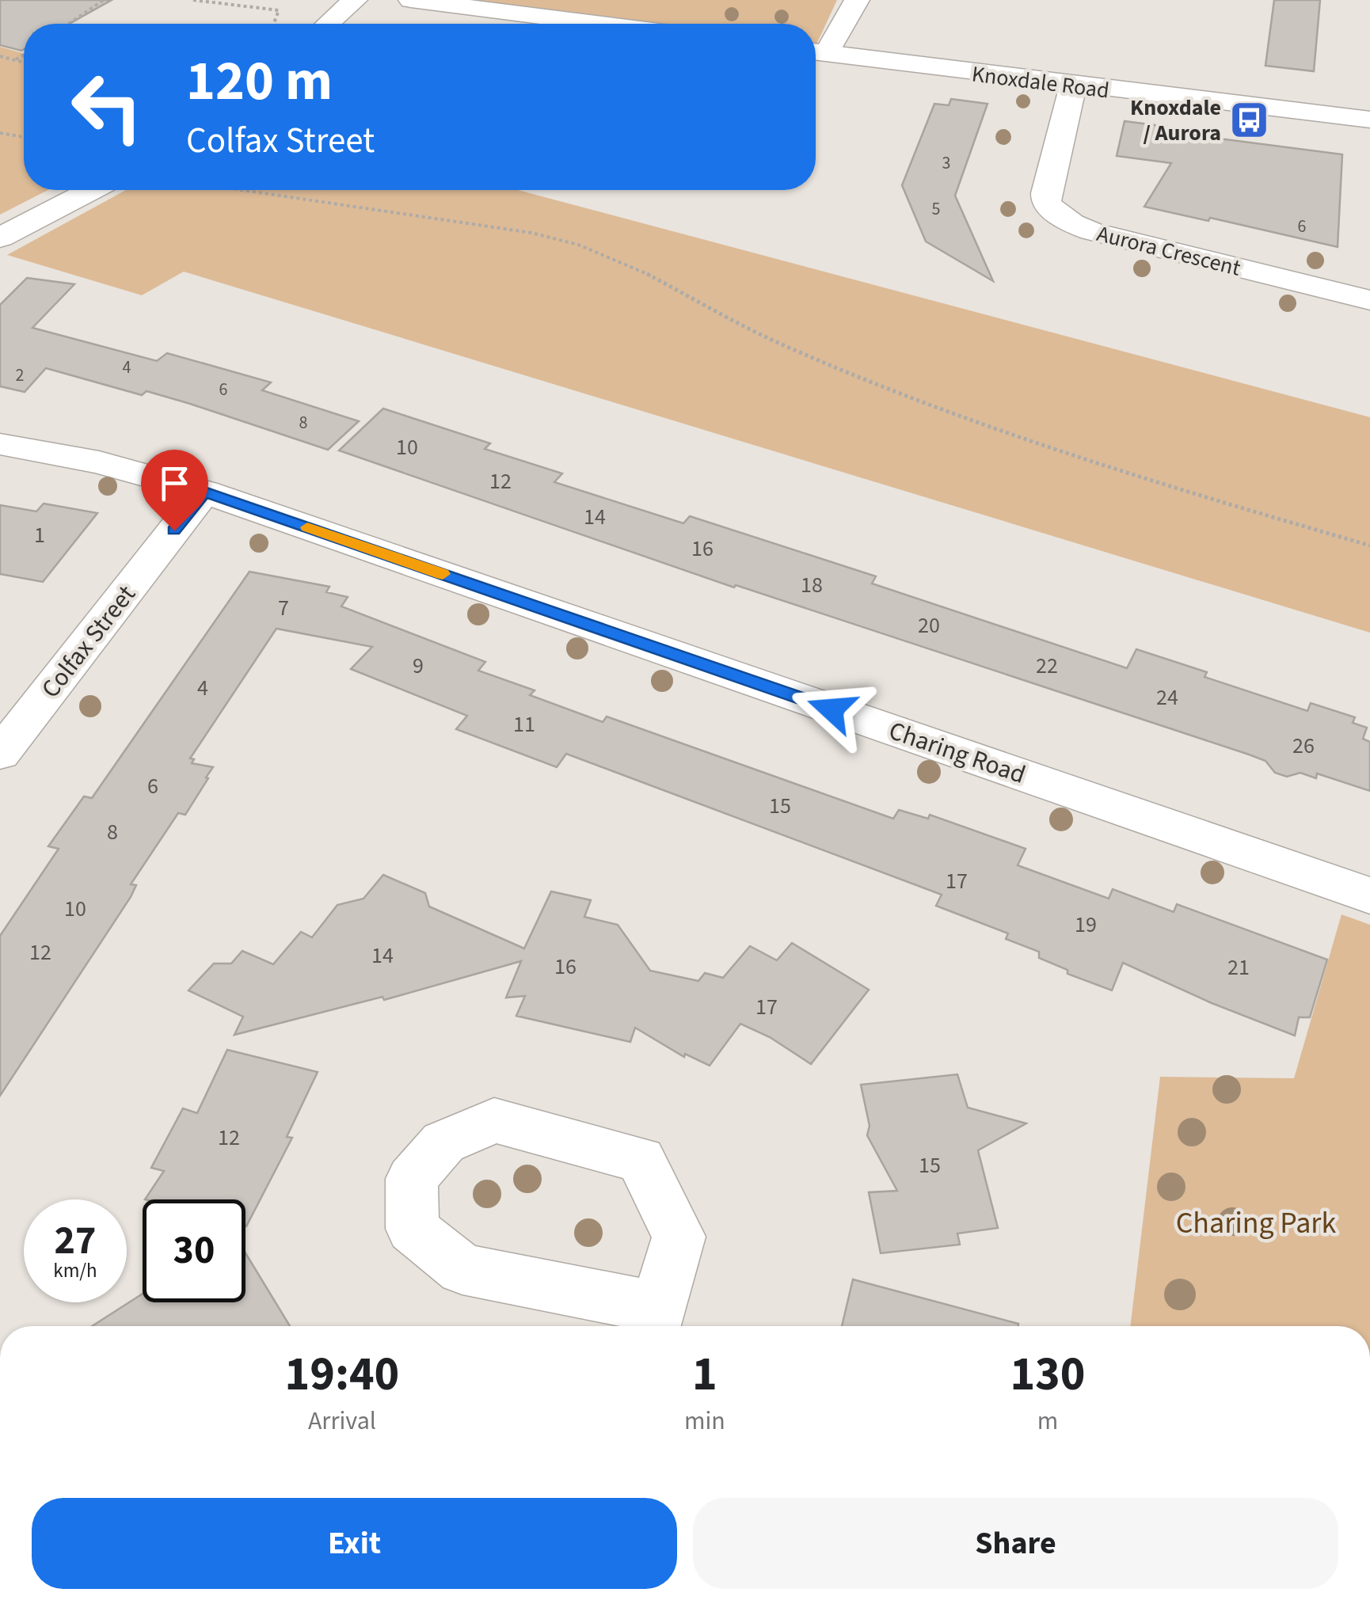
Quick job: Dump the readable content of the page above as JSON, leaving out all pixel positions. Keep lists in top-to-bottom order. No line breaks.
{"streets":{"street":["Knoxdale Road","Aurora Crescent","Colfax Street","Charing Road"]},"crossings":[["Knoxdale Road","Aurora Crescent"],["Colfax Street","Charing Road"]],"parks":["Charing Park"],"places":{"bus stop":["Knoxdale / Aurora"]},"house_numbers":["3","5","6","4","2","6","8","10","12","14","1","16","18","7","20","9","22","4","24","11","26","6","15","8","17","10","19","12","14","16","21","17","12","15"],"page":{"turn":["120 m","Colfax Street"],"speed":"27 km/h","limit":"30","eta":["19:40","Arrival","1","min","130","m"],"buttons":["Exit","Share"]}}
